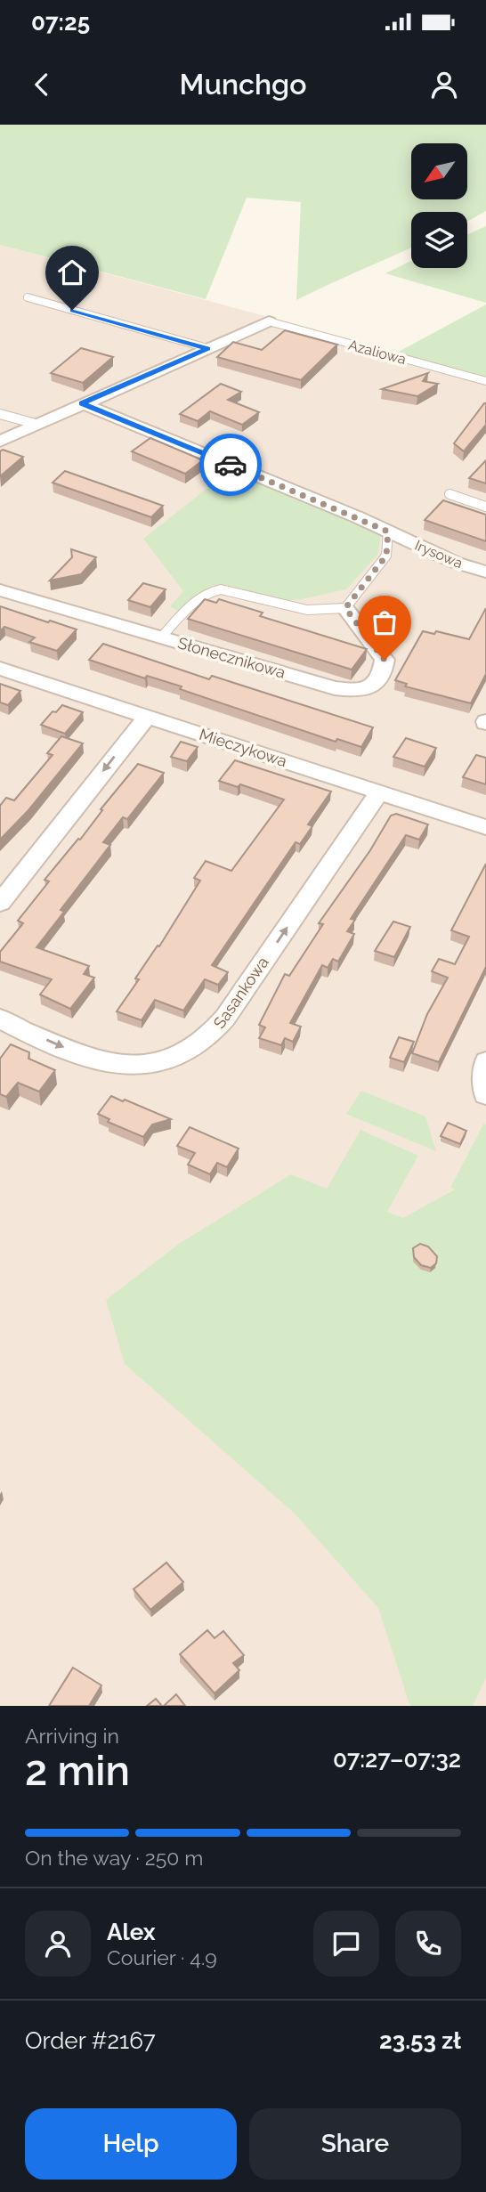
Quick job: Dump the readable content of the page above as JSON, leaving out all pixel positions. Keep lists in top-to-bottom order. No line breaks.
{"streets":{"street":["Irysowa","Słonecznikowa","Mieczykowa","Sasankowa"],"lane":["Azaliowa"]},"crossings":[["Mieczykowa","Sasankowa"]],"one_way":["Sasankowa"],"north":"bottom left","page":{"status":"07:25","header":"Munchgo","heading":["2 min","Arriving in","07:27–07:32"],"panel":["Alex","Courier · 4.9","Order #2167","23.53 zł"],"bar":"On the way · 250 m","buttons":["Help","Share"]}}
